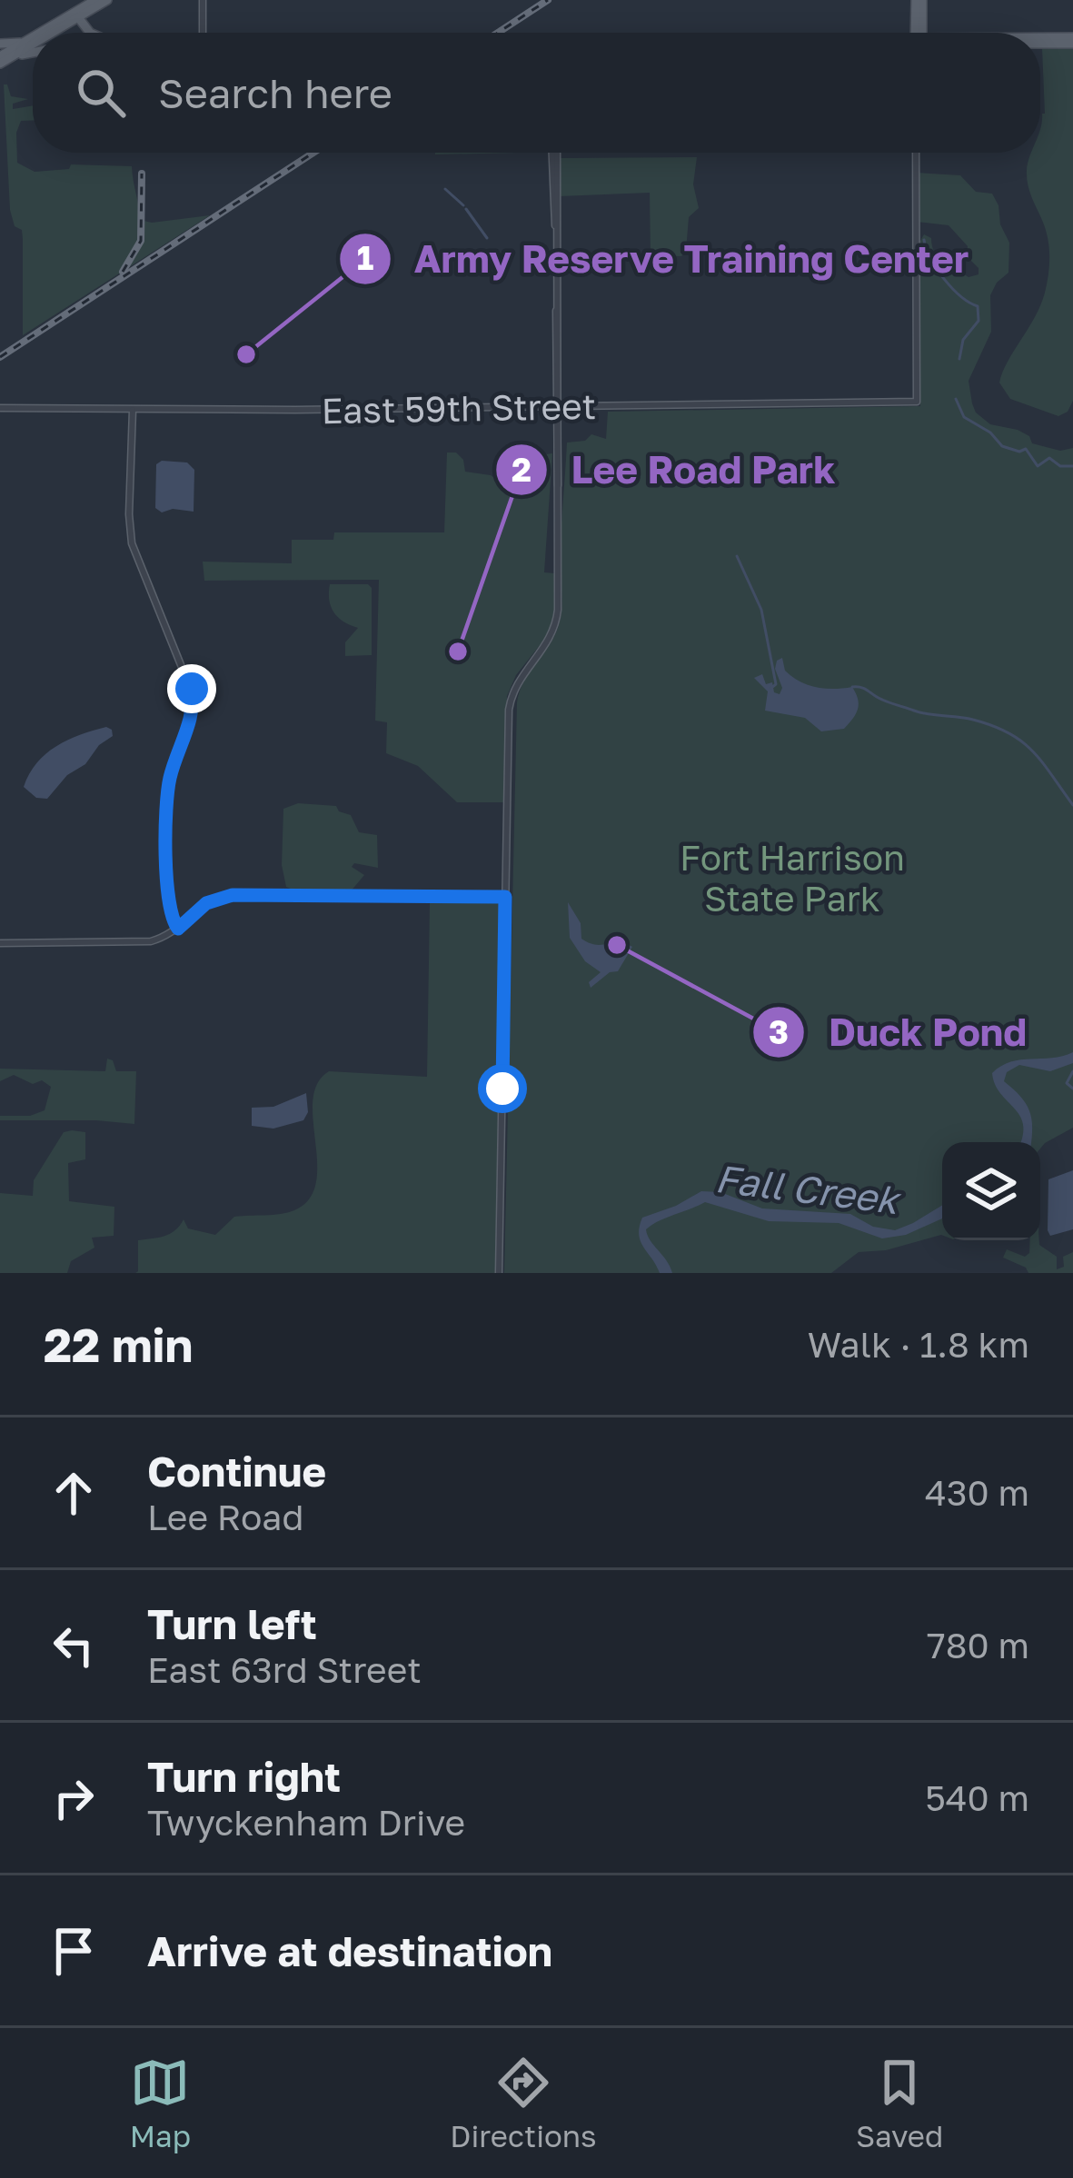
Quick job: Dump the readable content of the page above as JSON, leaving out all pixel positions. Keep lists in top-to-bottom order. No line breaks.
{"streets":{"street":["East 59th Street"]},"water":["Fall Creek"],"parks":["Fort Harrison State Park"],"places":["Army Reserve Training Center","Lee Road Park","Duck Pond"],"page":{"search":"Search here","heading":["22 min","Walk · 1.8 km"],"list":[["Continue","Lee Road","430 m"],["Turn left","East 63rd Street","780 m"],["Turn right","Twyckenham Drive","540 m"],"Arrive at destination"],"nav":["Map","Directions","Saved"]}}
